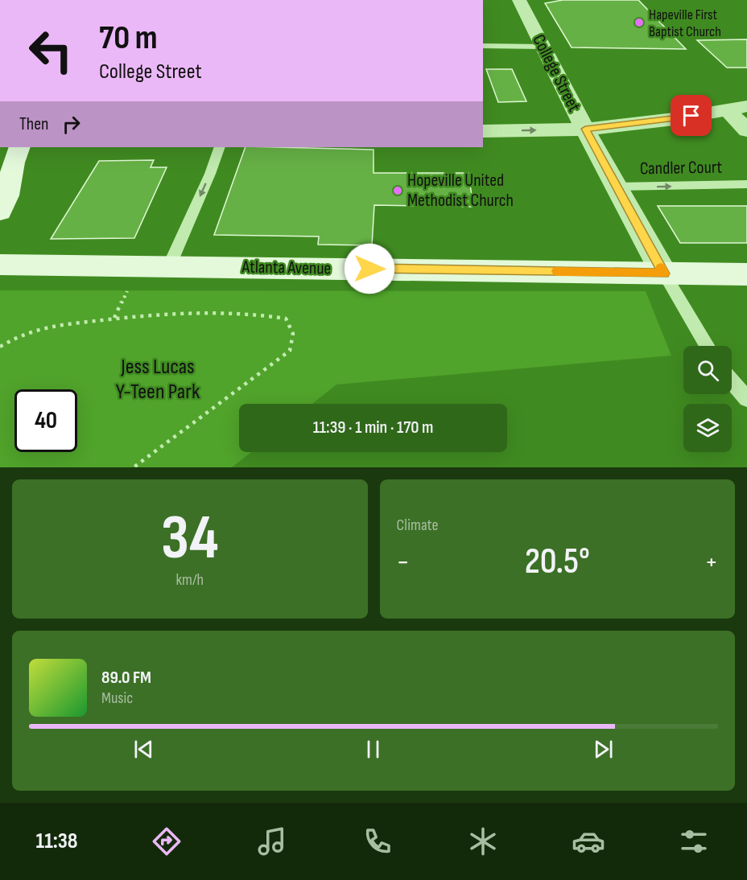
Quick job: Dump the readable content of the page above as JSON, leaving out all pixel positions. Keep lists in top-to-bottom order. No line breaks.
{"streets":{"street":["College Street","Atlanta Avenue"],"lane":["Candler Court"]},"crossings":[["College Street","Candler Court"],["College Street","Atlanta Avenue"]],"one_way":["Candler Court"],"parks":["Jess Lucas Y-Teen Park"],"places":["Hapeville First Baptist Church","Hopeville United Methodist Church"],"page":{"turn":["70 m","College Street"],"then":"Then","limit":"40","trip":"11:39 · 1 min · 170 m","tile":[["34","km/h"],"Climate"],"heat":["−","20.5°","+"],"song":["89.0 FM","Music"],"tabs":"11:38"}}
